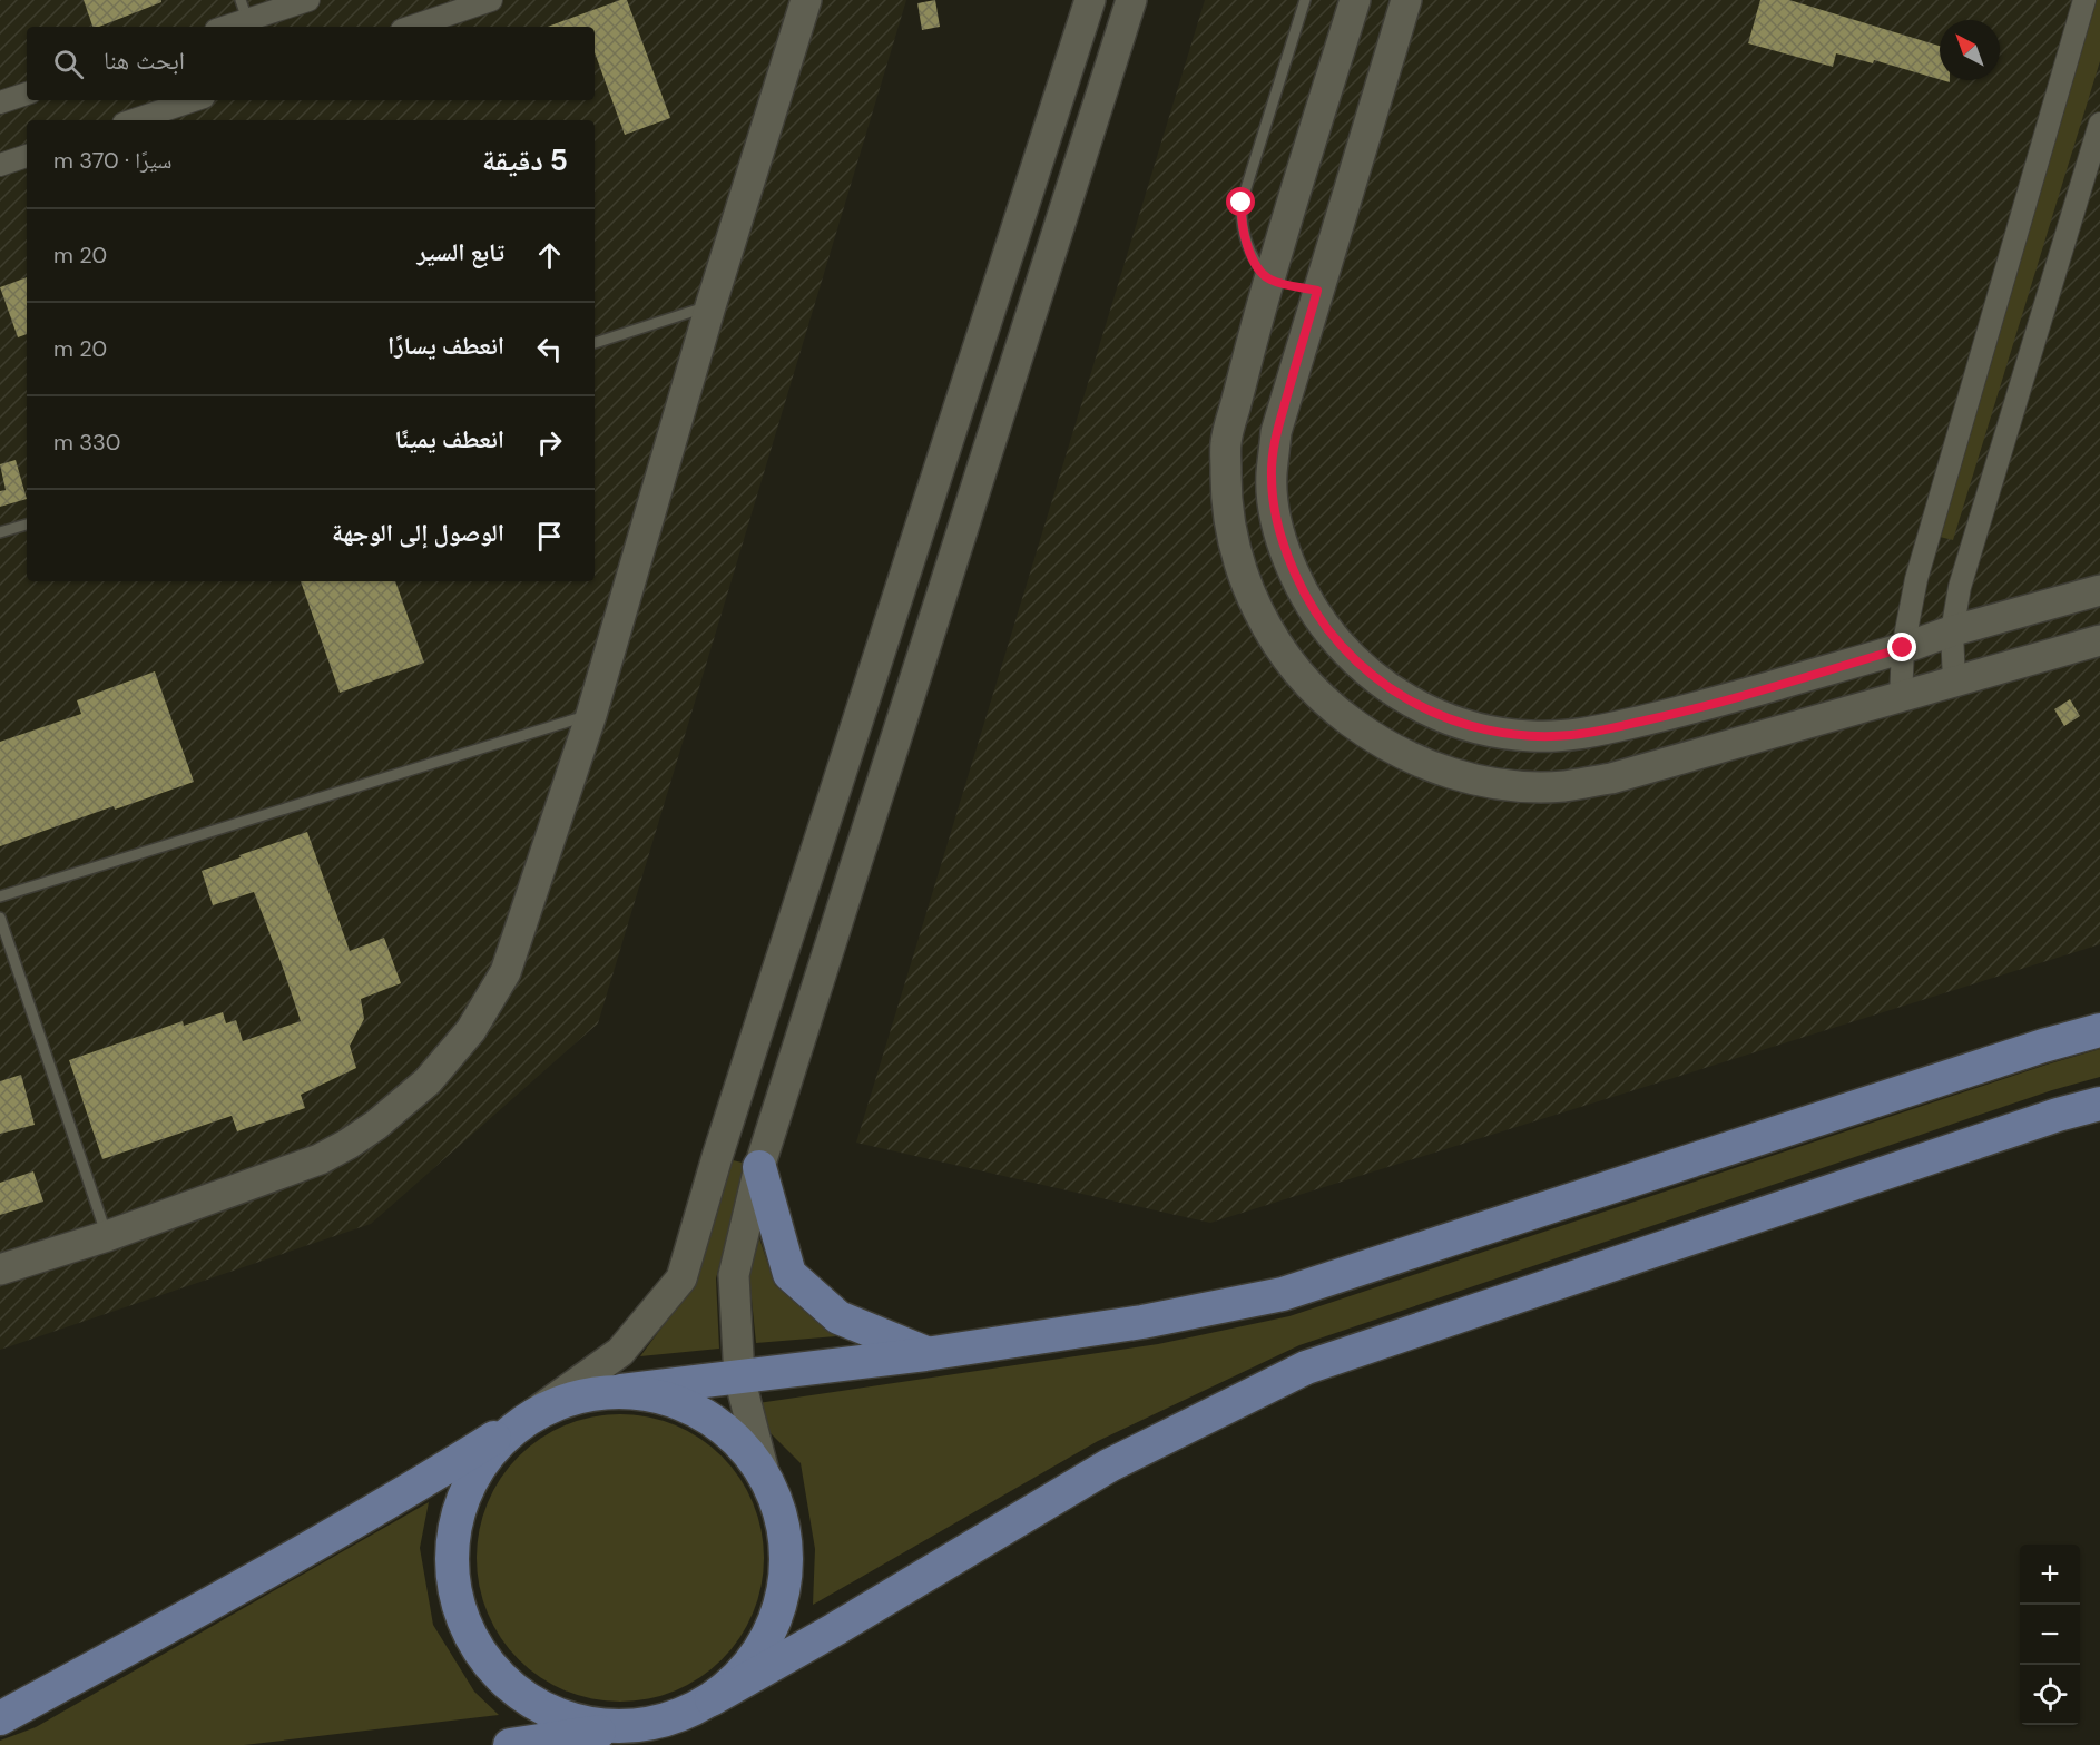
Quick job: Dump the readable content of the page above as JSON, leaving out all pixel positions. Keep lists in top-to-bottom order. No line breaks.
{"north":"top left","page":{"search":"ابحث هنا","heading":["5 دقيقة","سيرًا · 370 m"],"list":[["تابع السير","20 m"],["انعطف يسارًا","20 m"],["انعطف يمينًا","330 m"],"الوصول إلى الوجهة"],"map_buttons":["+","−"]}}
